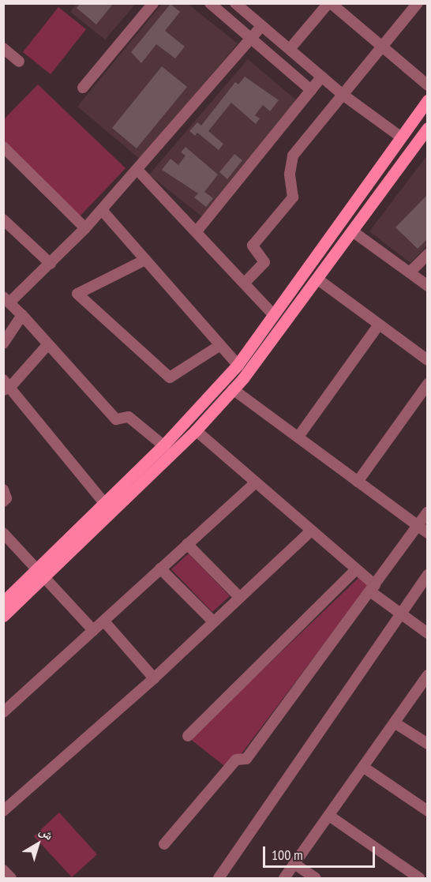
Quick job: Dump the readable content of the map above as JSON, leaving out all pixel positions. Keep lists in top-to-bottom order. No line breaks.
{"scale_bar":"100 m","north":"top right"}
